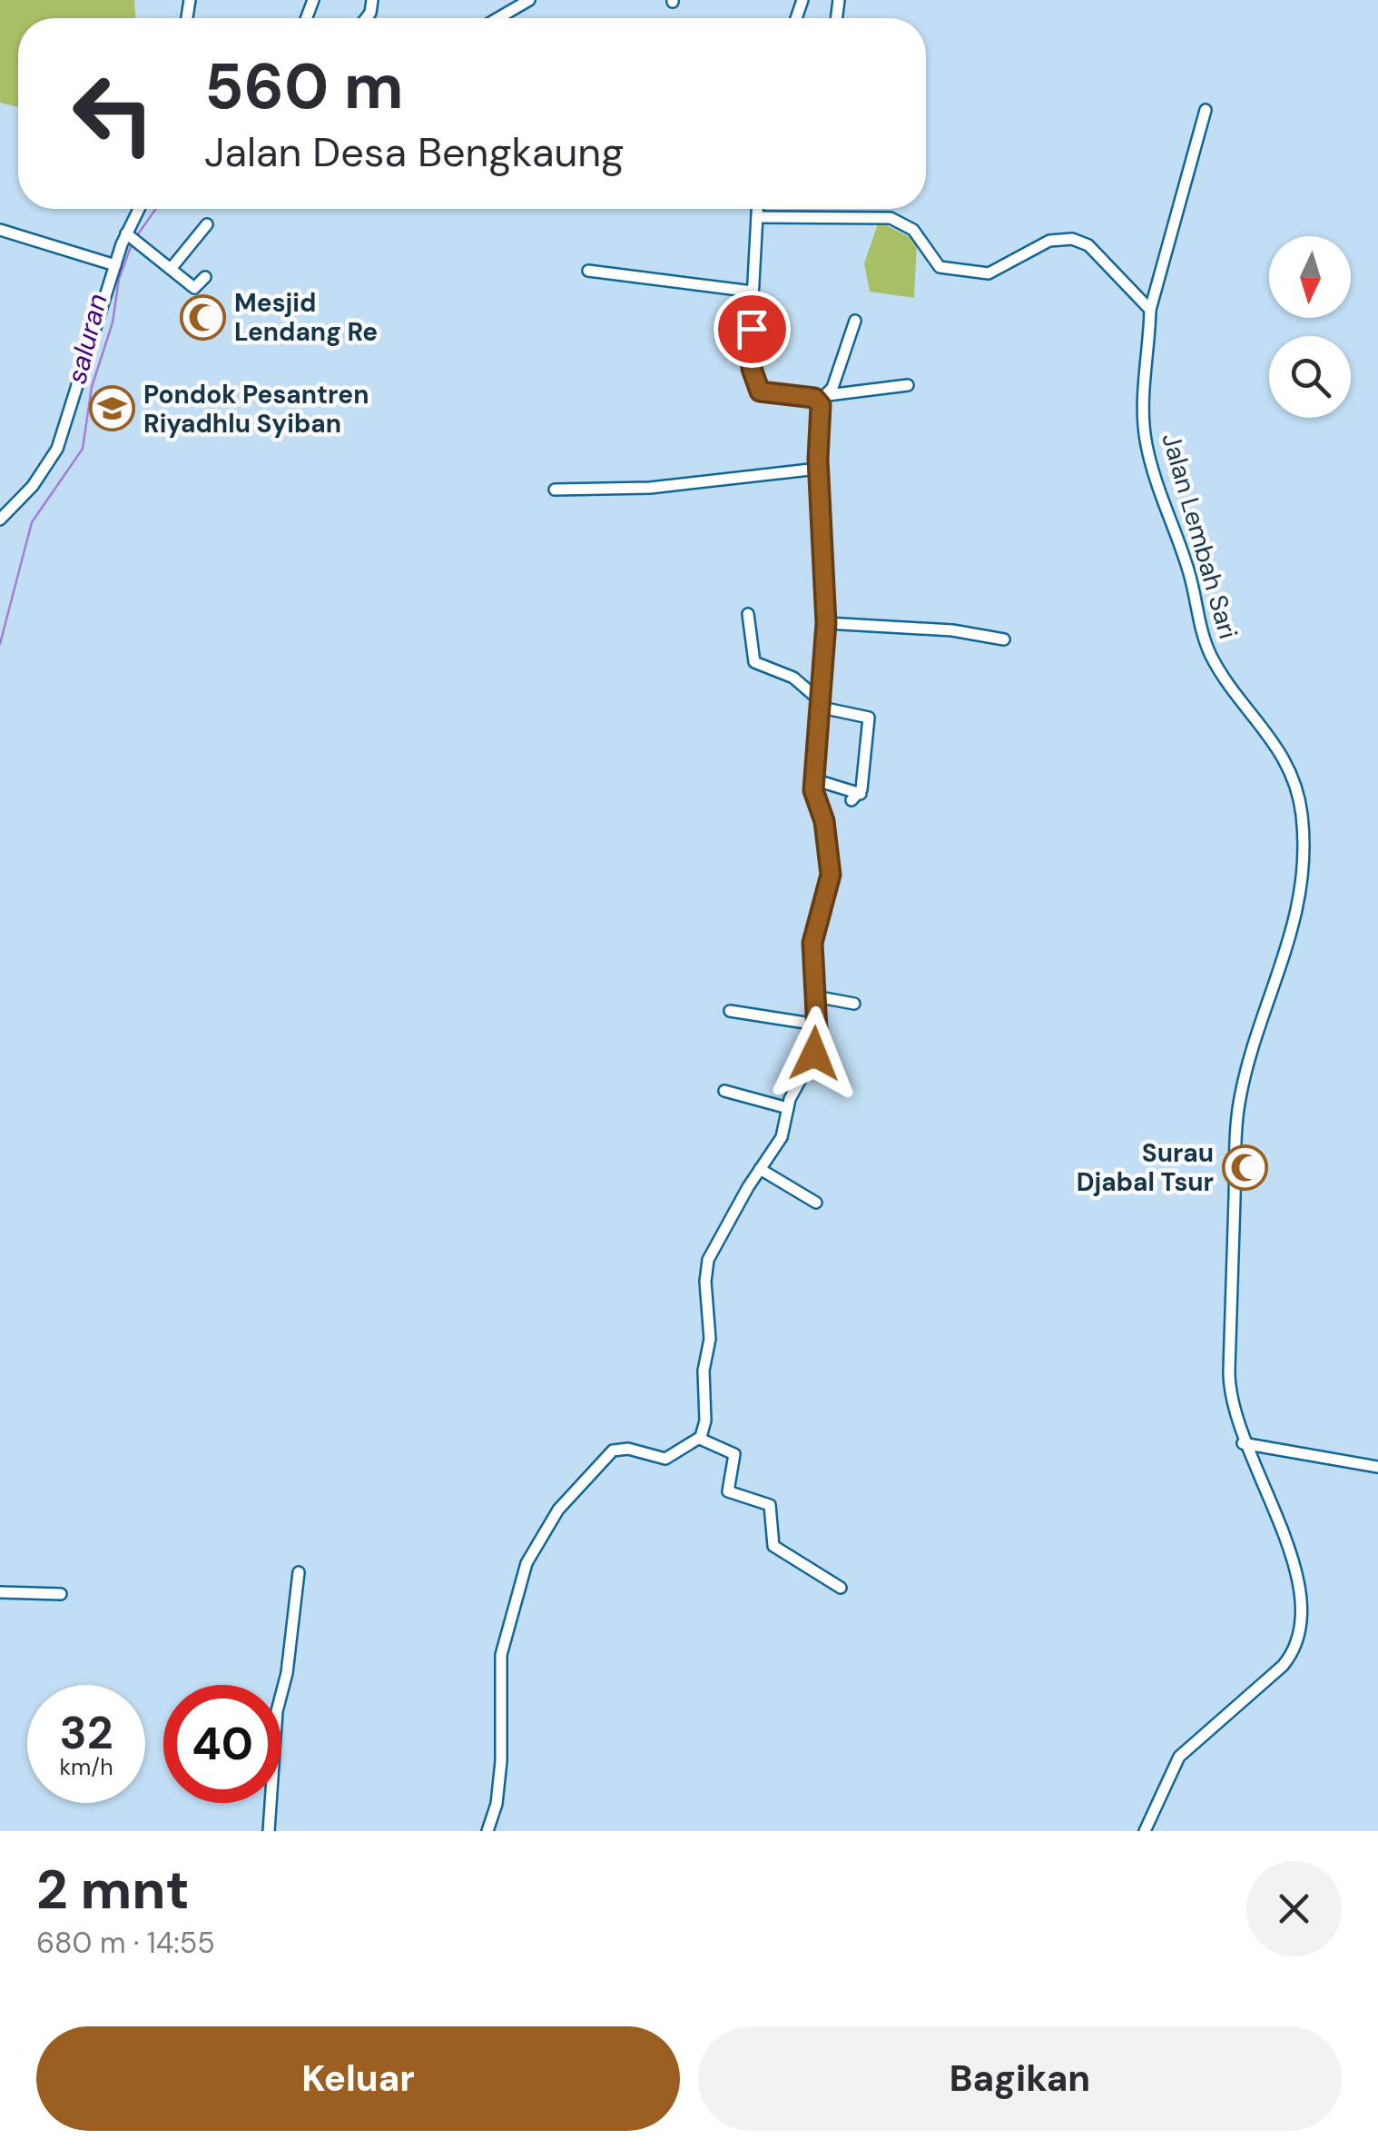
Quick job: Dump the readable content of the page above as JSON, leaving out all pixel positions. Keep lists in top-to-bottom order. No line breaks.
{"streets":{"street":["Jalan Lembah Sari"]},"water":["saluran"],"places":{"mosque":["Mesjid Lendang Re","Surau Djabal Tsur"],"school or university":["Pondok Pesantren Riyadhlu Syiban"]},"north":"bottom","page":{"turn":["560 m","Jalan Desa Bengkaung"],"speed":"32 km/h","limit":"40","heading":["2 mnt","680 m · 14:55"],"buttons":["Keluar","Bagikan"]}}
